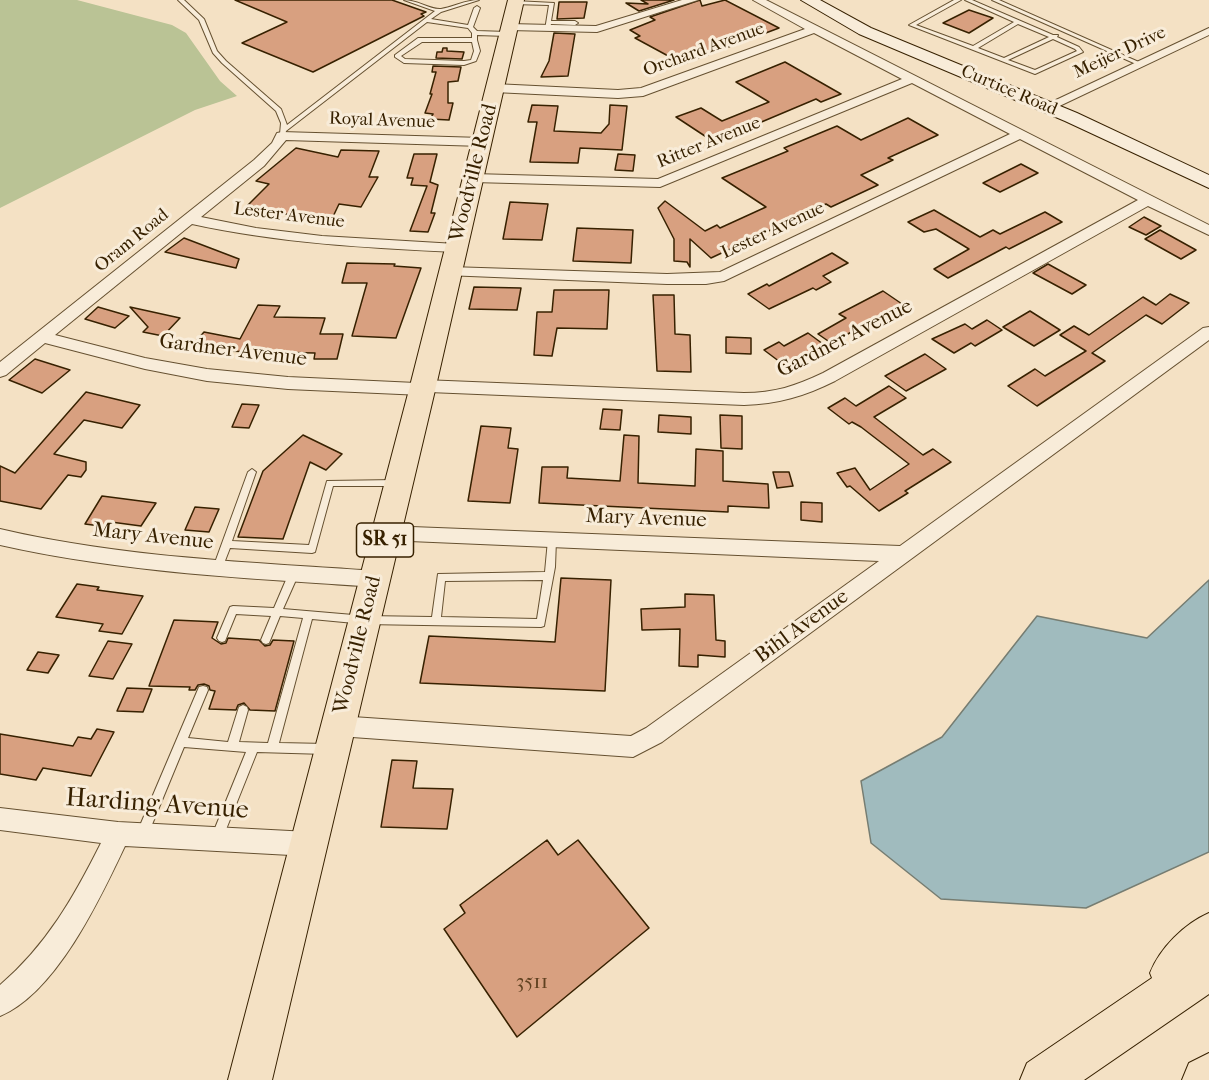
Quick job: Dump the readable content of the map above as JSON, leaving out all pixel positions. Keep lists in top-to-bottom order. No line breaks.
{"streets":{"main road":["Woodville Road","SR 51"],"street":["Orchard Avenue","Meijer Drive","Curtice Road","Royal Avenue","Ritter Avenue","Lester Avenue","Oram Road","Gardner Avenue","Mary Avenue","Bihl Avenue","Harding Avenue"]},"crossings":[["Orchard Avenue","Woodville Road"],["Meijer Drive","Curtice Road"],["Royal Avenue","Woodville Road"],["Royal Avenue","Oram Road"],["Ritter Avenue","Woodville Road"],["Woodville Road","Lester Avenue"],["Woodville Road","Gardner Avenue"],["Woodville Road","Mary Avenue"],["Woodville Road","Bihl Avenue"],["Woodville Road","Harding Avenue"],["Lester Avenue","Oram Road"],["Oram Road","Gardner Avenue"],["Mary Avenue","Bihl Avenue"]],"house_numbers":["3511"]}
